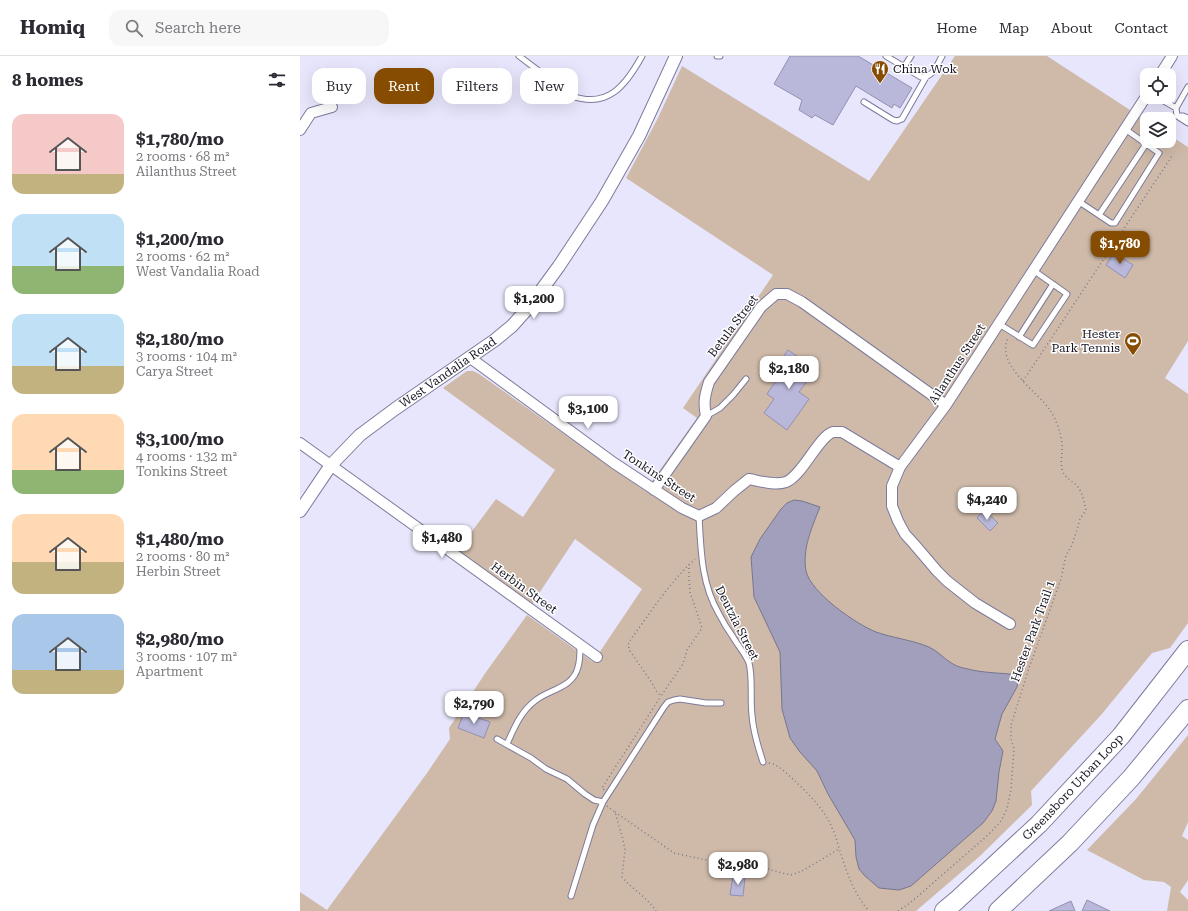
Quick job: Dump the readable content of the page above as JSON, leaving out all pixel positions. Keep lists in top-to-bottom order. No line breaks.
{"streets":{"highway":["Greensboro Urban Loop"],"street":["Betula Street","Ailanthus Street","West Vandalia Road","Tonkins Street","Herbin Street"],"lane":["Deutzia Street"],"path":["Hester Park Trail 1"]},"crossings":[["Betula Street","Ailanthus Street"],["West Vandalia Road","Tonkins Street"],["West Vandalia Road","Herbin Street"],["Tonkins Street","Deutzia Street"]],"places":{"restaurant":["China Wok"],"sports":["Hester Park Tennis"]},"page":{"header":"Homiq","search":"Search here","nav":["Home","Map","About","Contact"],"heading":"8 homes","chip":["Buy","Rent","Filters","New"],"list":[{"name":"$1,780/mo","note":"2 rooms · 68 m² · Ailanthus Street"},{"name":"$1,200/mo","note":"2 rooms · 62 m² · West Vandalia Road"},{"name":"$2,180/mo","note":"3 rooms · 104 m² · Carya Street"},{"name":"$3,100/mo","note":"4 rooms · 132 m² · Tonkins Street"},{"name":"$1,480/mo","note":"2 rooms · 80 m² · Herbin Street"},{"name":"$2,980/mo","note":"3 rooms · 107 m² · Apartment"}],"price":["$1,780","$1,200","$2,180","$3,100","$4,240","$1,480","$2,790","$2,980"]}}
